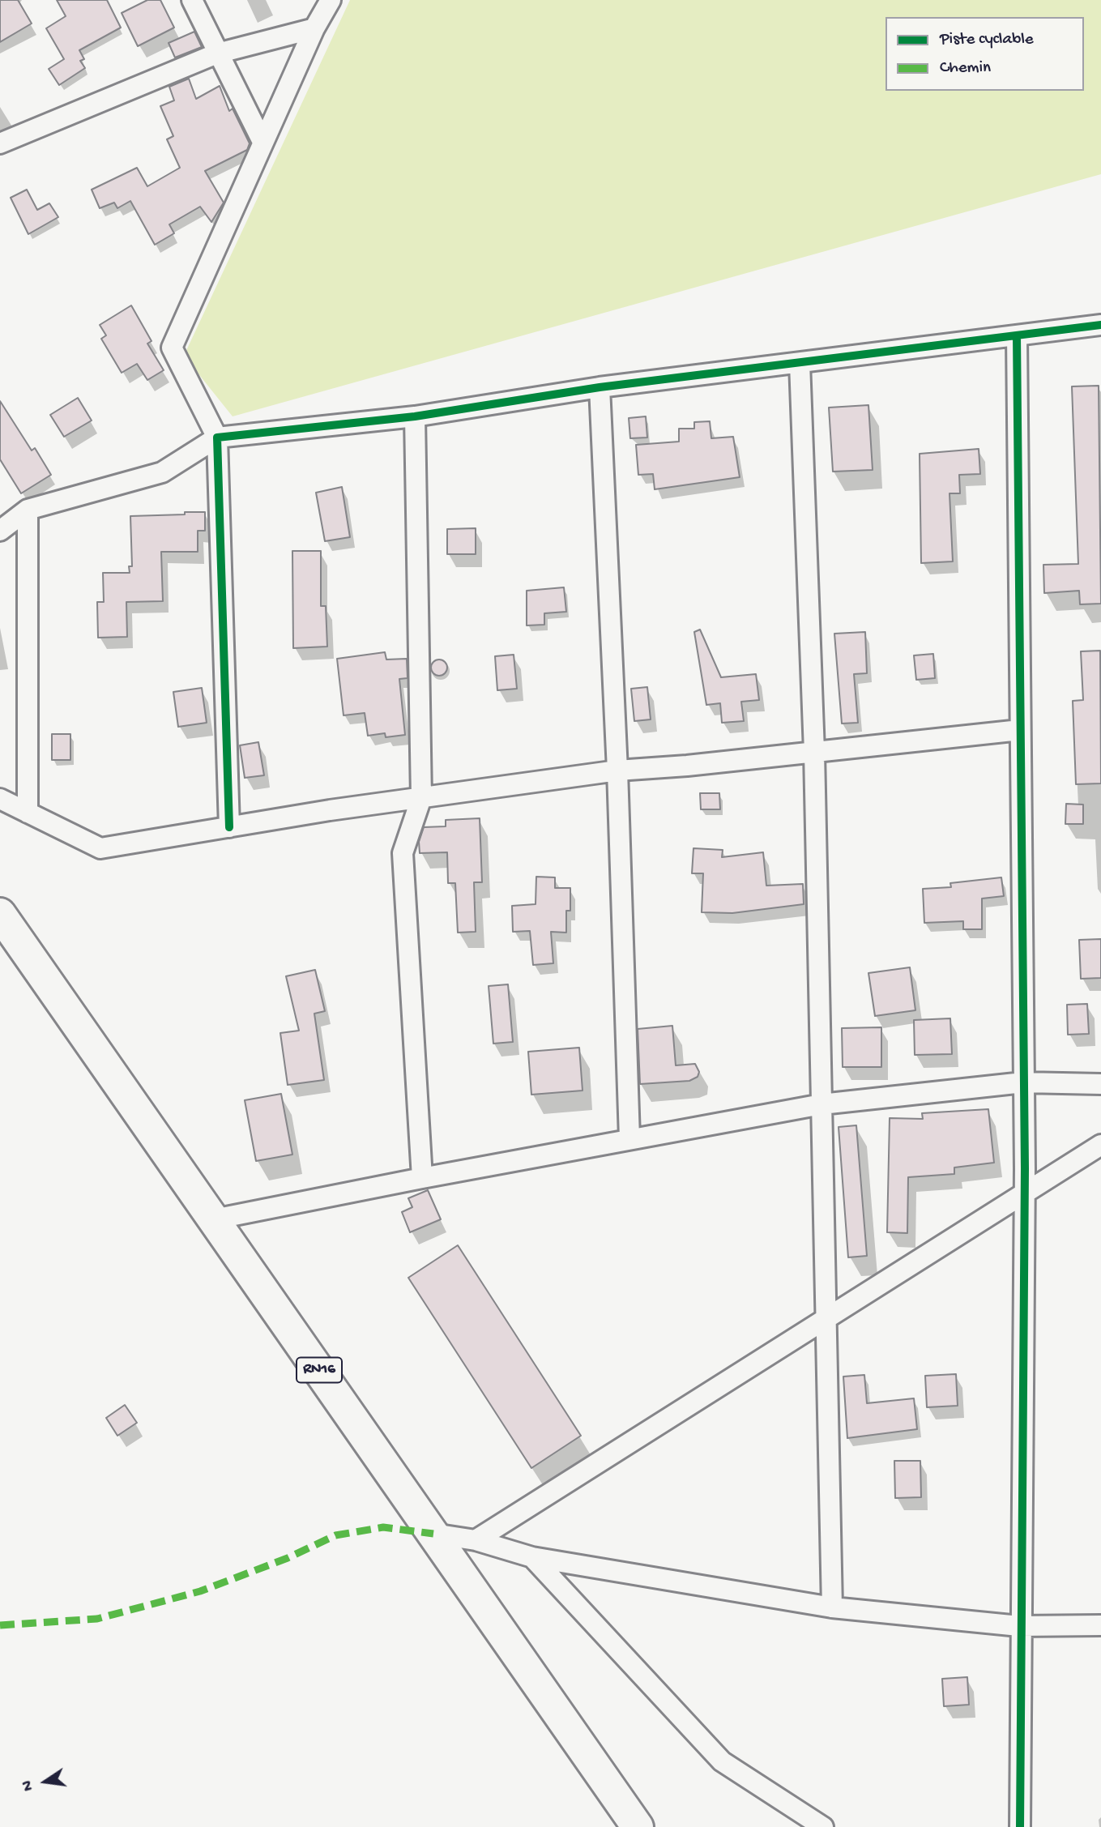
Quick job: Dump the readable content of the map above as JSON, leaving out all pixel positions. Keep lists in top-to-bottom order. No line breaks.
{"streets":{"main road":["RN16"]},"legend":["Piste cyclable","Chemin"],"north":"left"}
